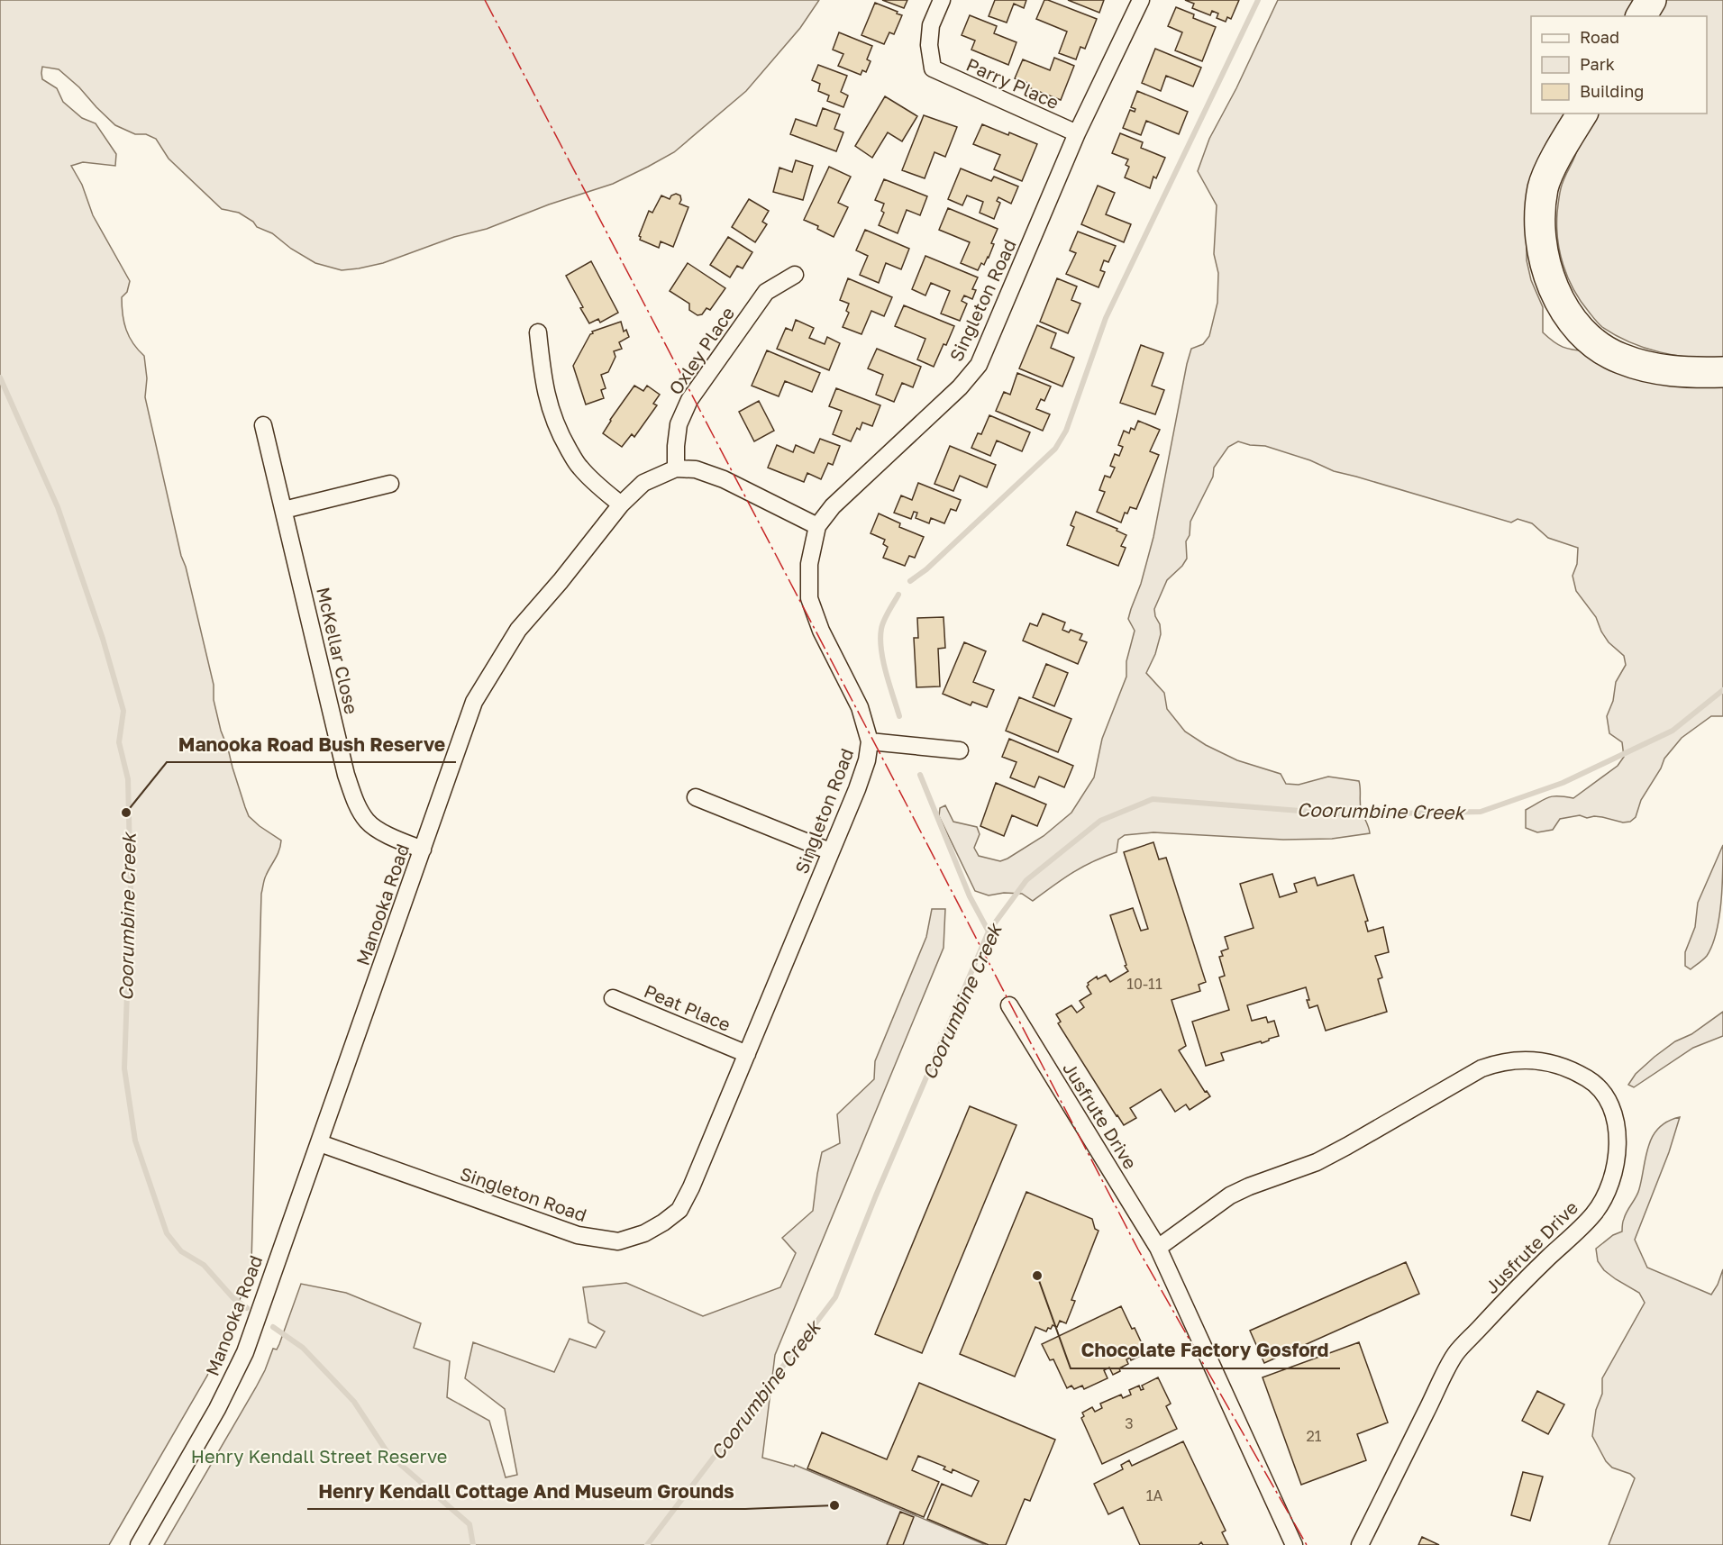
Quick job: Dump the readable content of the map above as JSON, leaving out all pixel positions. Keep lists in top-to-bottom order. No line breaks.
{"streets":{"street":["Parry Place","Singleton Road","Oxley Place","McKellar Close","Manooka Road","Peat Place","Jusfrute Drive"]},"crossings":[["Parry Place","Singleton Road"],["Singleton Road","Manooka Road"],["Singleton Road","Peat Place"],["Oxley Place","Manooka Road"],["McKellar Close","Manooka Road"]],"water":["Coorumbine Creek"],"parks":["Henry Kendall Street Reserve"],"places":["Manooka Road Bush Reserve","Chocolate Factory Gosford","Henry Kendall Cottage And Museum Grounds"],"house_numbers":["10-11","3","21","1A"],"legend":["Road","Park","Building"]}
